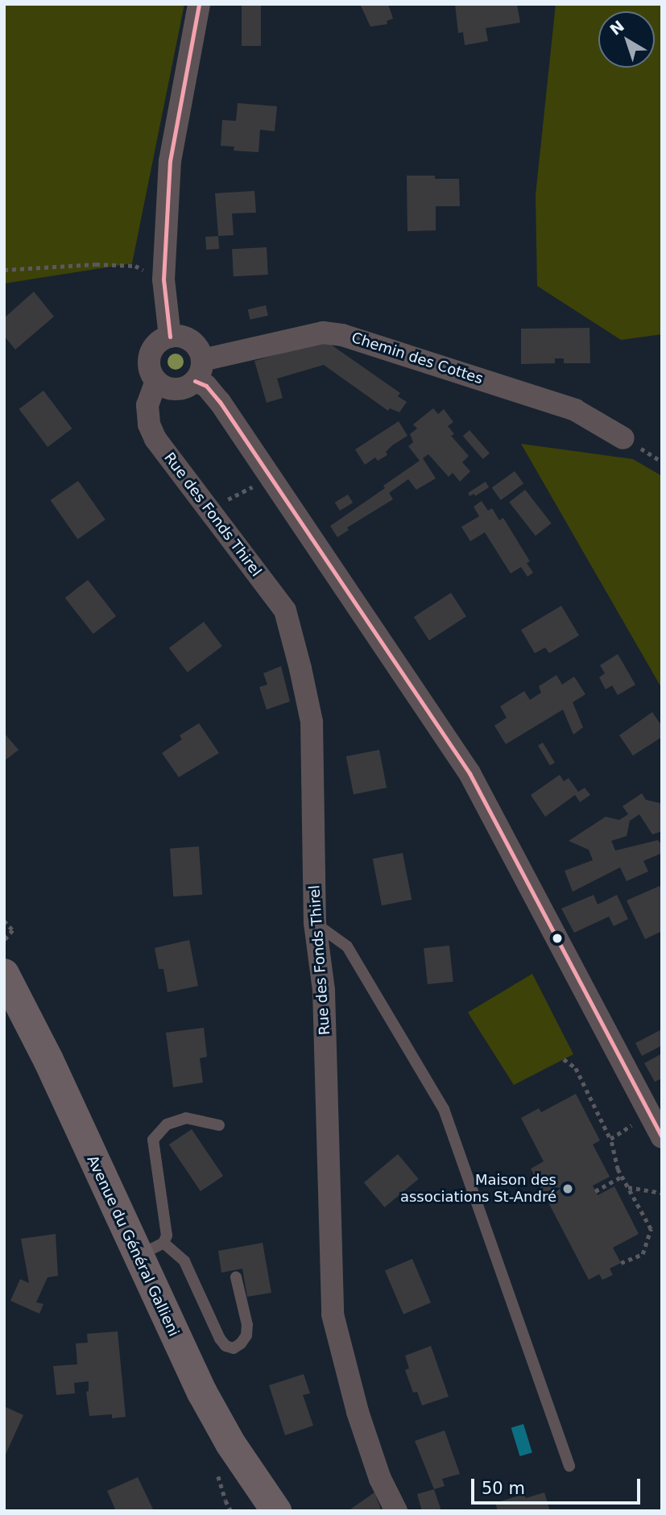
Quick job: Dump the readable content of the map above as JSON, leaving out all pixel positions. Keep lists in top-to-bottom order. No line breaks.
{"streets":{"street":["Chemin des Cottes","Rue des Fonds Thirel","Avenue du Général Gallieni"]},"crossings":[["Chemin des Cottes","Rue des Fonds Thirel"]],"places":["Maison des associations St-André"],"scale_bar":"50 m","north":"top left"}
